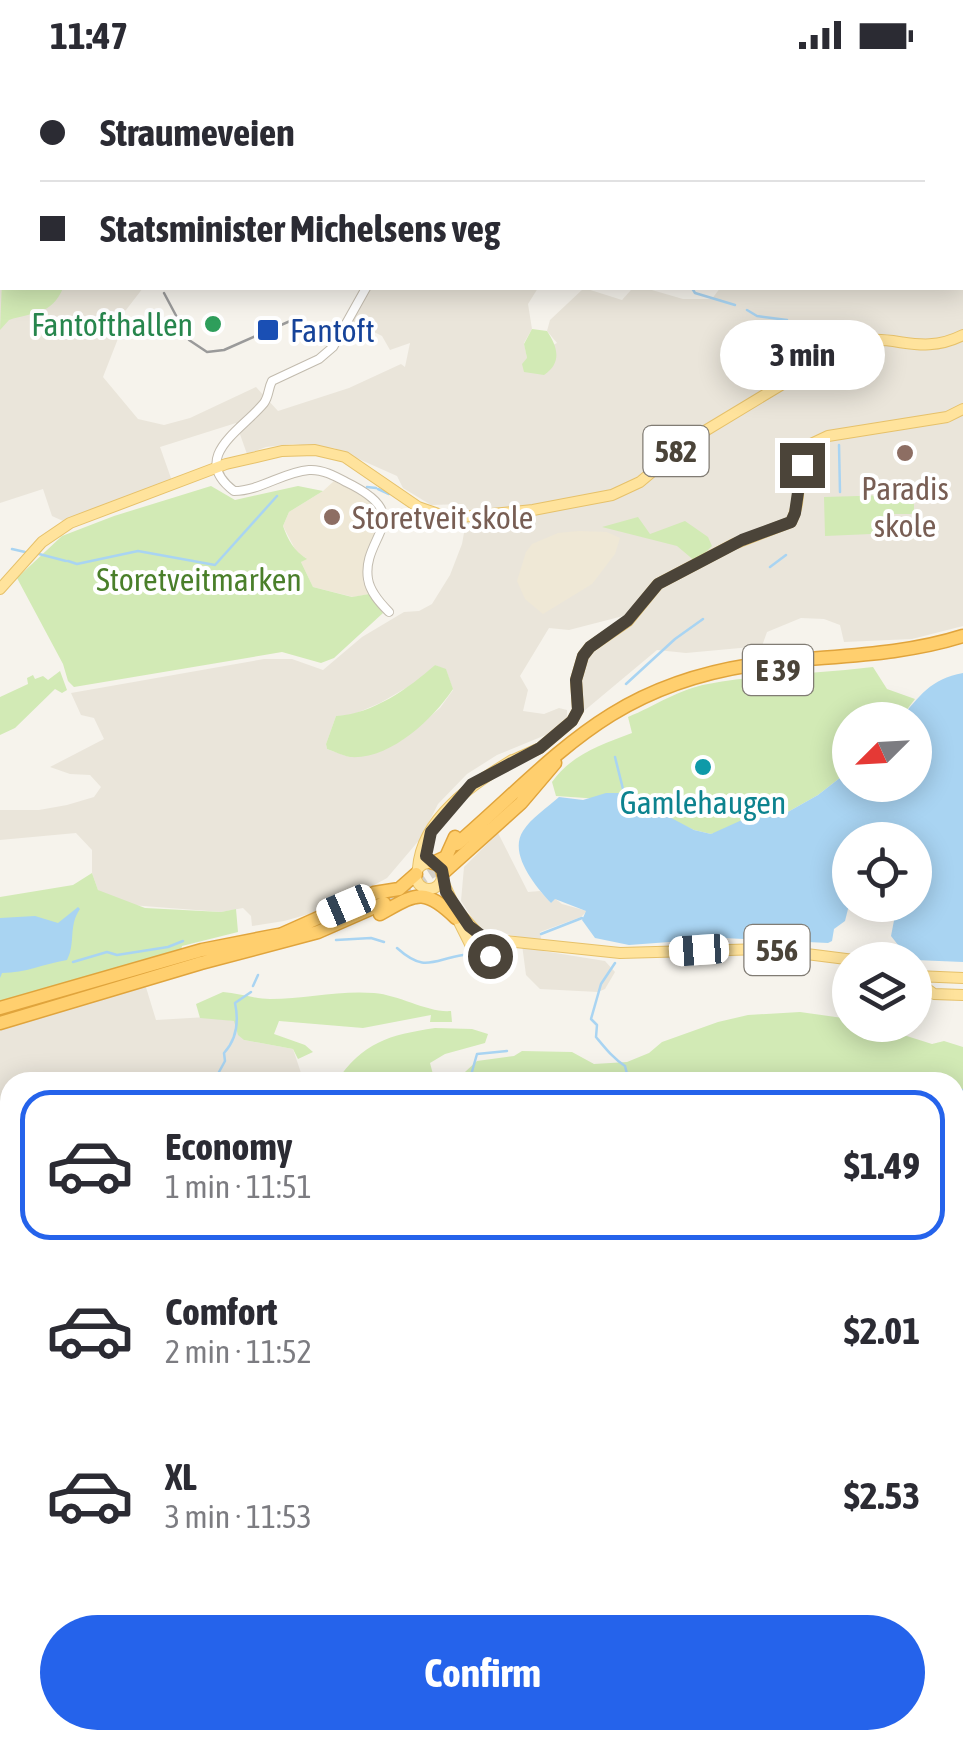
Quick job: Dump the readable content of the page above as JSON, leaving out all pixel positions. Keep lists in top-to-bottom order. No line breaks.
{"streets":{"highway":["E 39"],"main road":["582","556"]},"parks":["Storetveitmarken"],"places":{"other":["Fantofthallen","Paradis skole","Storetveit skole","Gamlehaugen"],"transit":["Fantoft"]},"north":"bottom left","page":{"status":"11:47","banner":["Straumeveien","Statsminister Michelsens veg"],"bubble":"3 min","list":[{"name":"Economy","note":"1 min · 11:51","value":"$1.49"},{"name":"Comfort","note":"2 min · 11:52","value":"$2.01"},{"name":"XL","note":"3 min · 11:53","value":"$2.53"}],"buttons":"Confirm"}}
